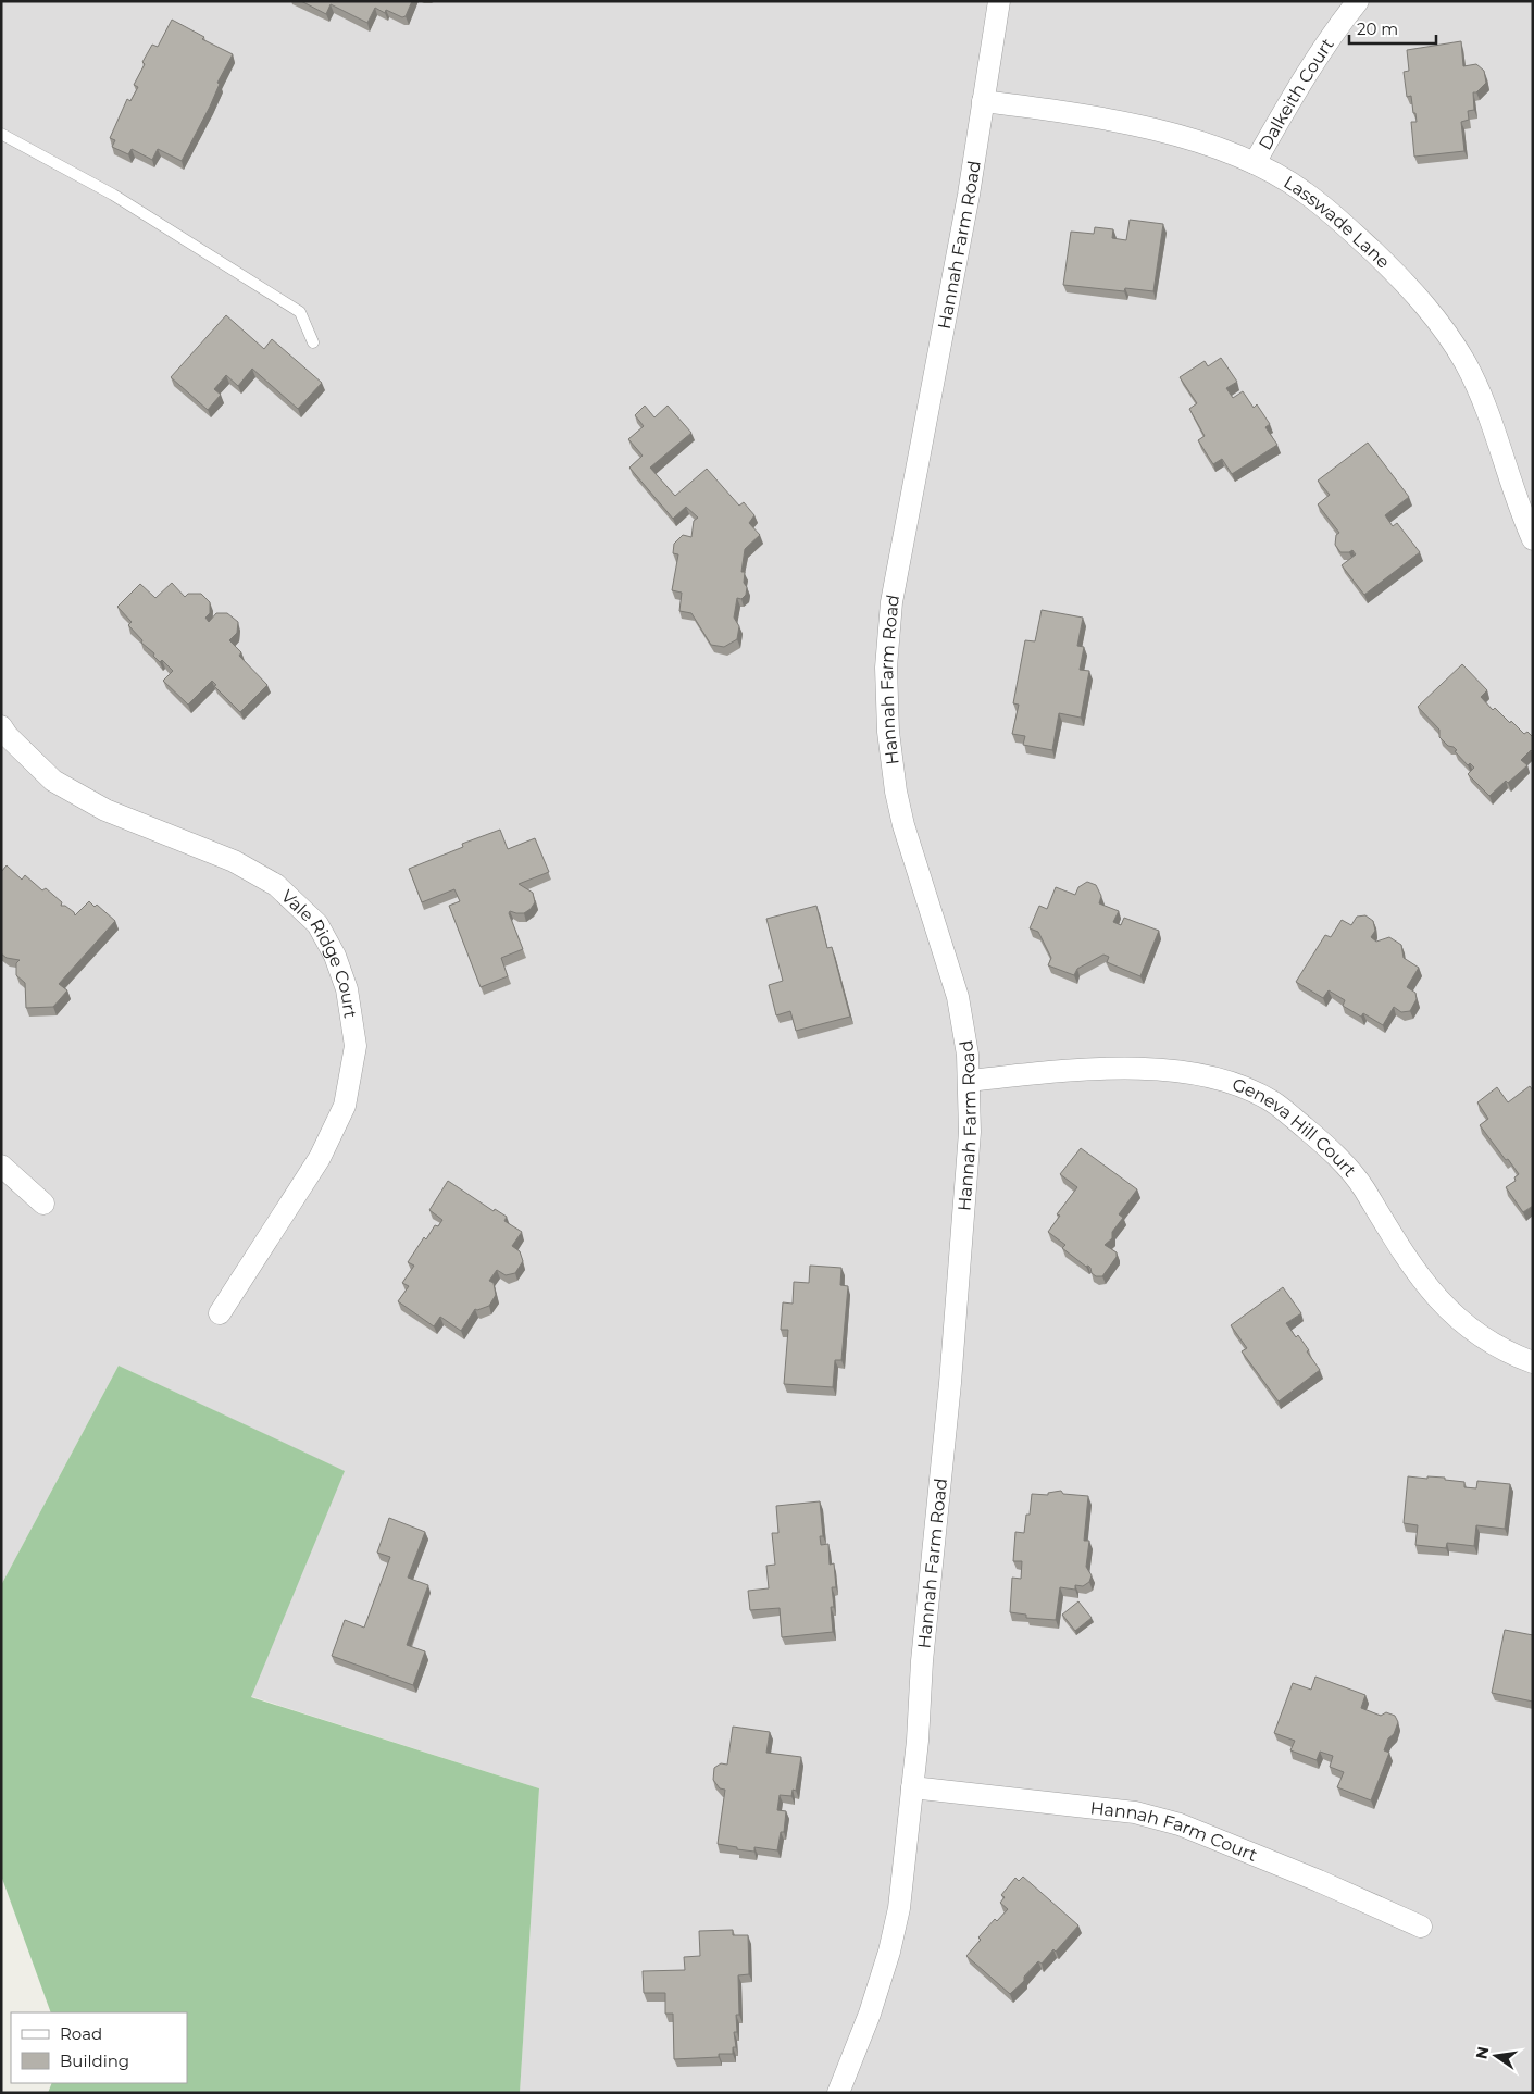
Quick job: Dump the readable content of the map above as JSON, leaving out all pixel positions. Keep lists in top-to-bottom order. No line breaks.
{"streets":{"street":["Dalkeith Court","Lasswade Lane","Hannah Farm Road","Vale Ridge Court","Geneva Hill Court","Hannah Farm Court"]},"crossings":[["Dalkeith Court","Lasswade Lane"],["Lasswade Lane","Hannah Farm Road"],["Hannah Farm Road","Geneva Hill Court"],["Hannah Farm Road","Hannah Farm Court"]],"legend":["Road","Building"],"scale_bar":"20 m","north":"left"}
